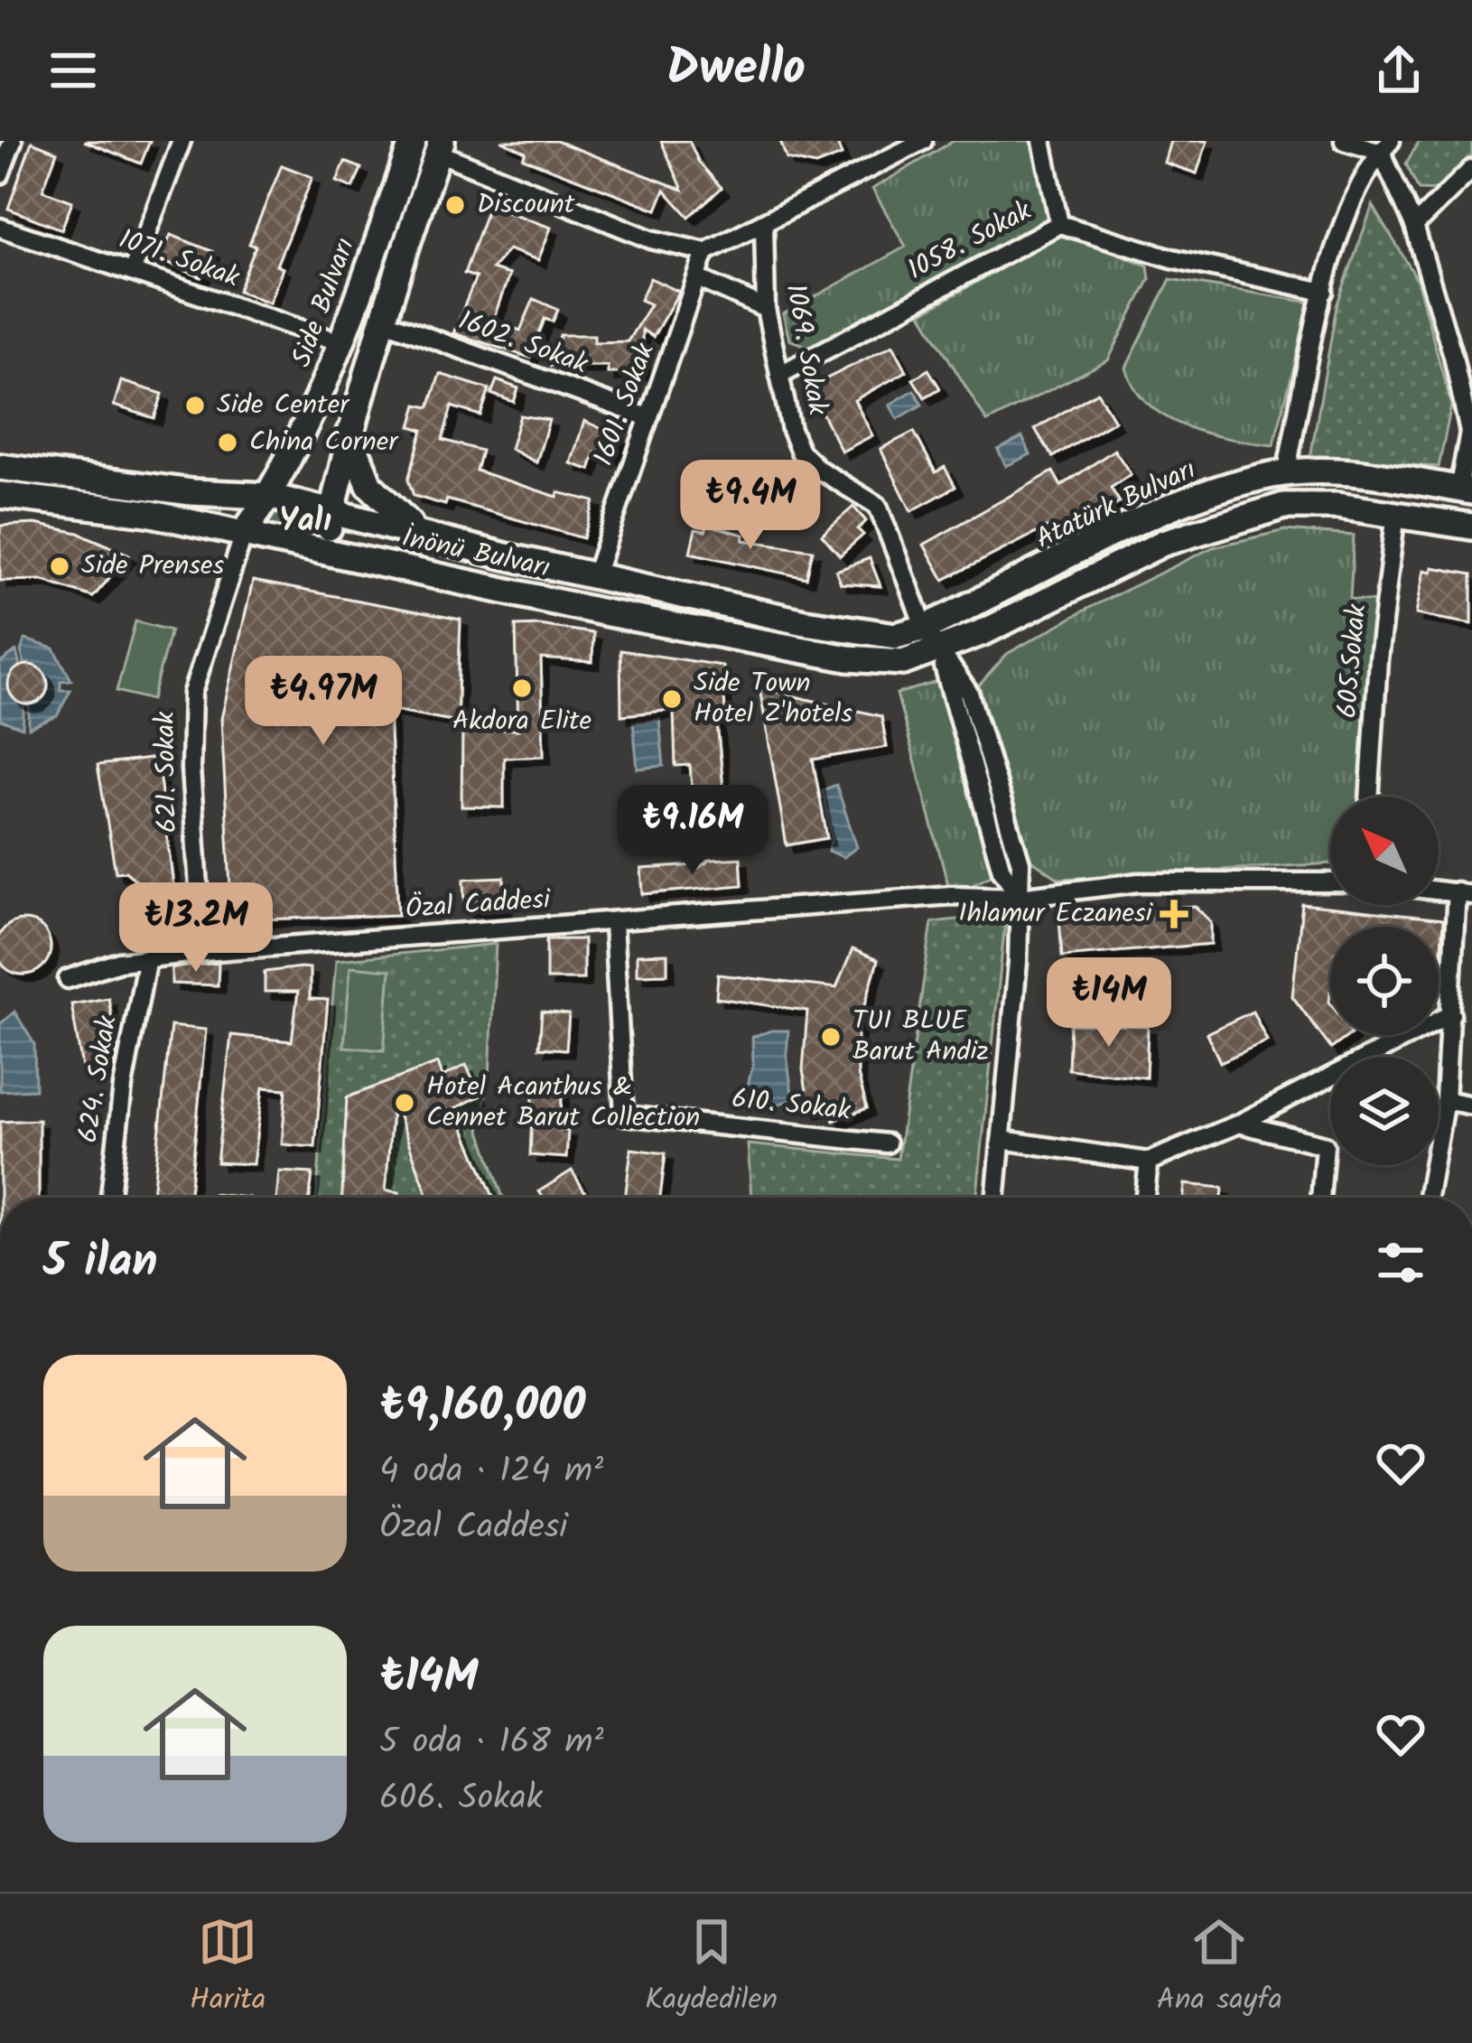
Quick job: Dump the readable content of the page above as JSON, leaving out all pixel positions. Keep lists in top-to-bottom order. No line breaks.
{"streets":{"main road":["Side Bulvarı","Atatürk Bulvarı","İnönü Bulvarı"],"street":["1058. Sokak","1071. Sokak","1602. Sokak","1069. Sokak","1601. Sokak","605.Sokak","621. Sokak","Özal Caddesi","624. Sokak","610. Sokak"]},"crossings":[["1058. Sokak","1069. Sokak"],["1071. Sokak","Side Bulvarı"],["Side Bulvarı","İnönü Bulvarı"],["1602. Sokak","1601. Sokak"],["1069. Sokak","Atatürk Bulvarı"],["1069. Sokak","İnönü Bulvarı"],["1069. Sokak","Özal Caddesi"],["1601. Sokak","İnönü Bulvarı"],["Atatürk Bulvarı","İnönü Bulvarı"],["Atatürk Bulvarı","605.Sokak"],["İnönü Bulvarı","621. Sokak"],["621. Sokak","Özal Caddesi"],["Özal Caddesi","624. Sokak"],["Özal Caddesi","610. Sokak"]],"districts":["Yalı"],"places":{"other":["Discount","Side Center","China Corner","Side Prenses","Akdora Elite","Side Town Hotel Z'hotels","TUI BLUE Barut Andiz","Hotel Acanthus & Cennet Barut Collection"],"health":["Ihlamur Eczanesi"]},"north":"top left","page":{"header":"Dwello","price":["₺9.4M","₺4.97M","₺9.16M","₺13.2M","₺14M"],"heading":"5 ilan","list":[{"name":"₺9,160,000","note":"4 oda · 124 m² · Özal Caddesi"},{"name":"₺14M","note":"5 oda · 168 m² · 606. Sokak"}],"tabs":["Harita","Kaydedilen","Ana sayfa"]}}
